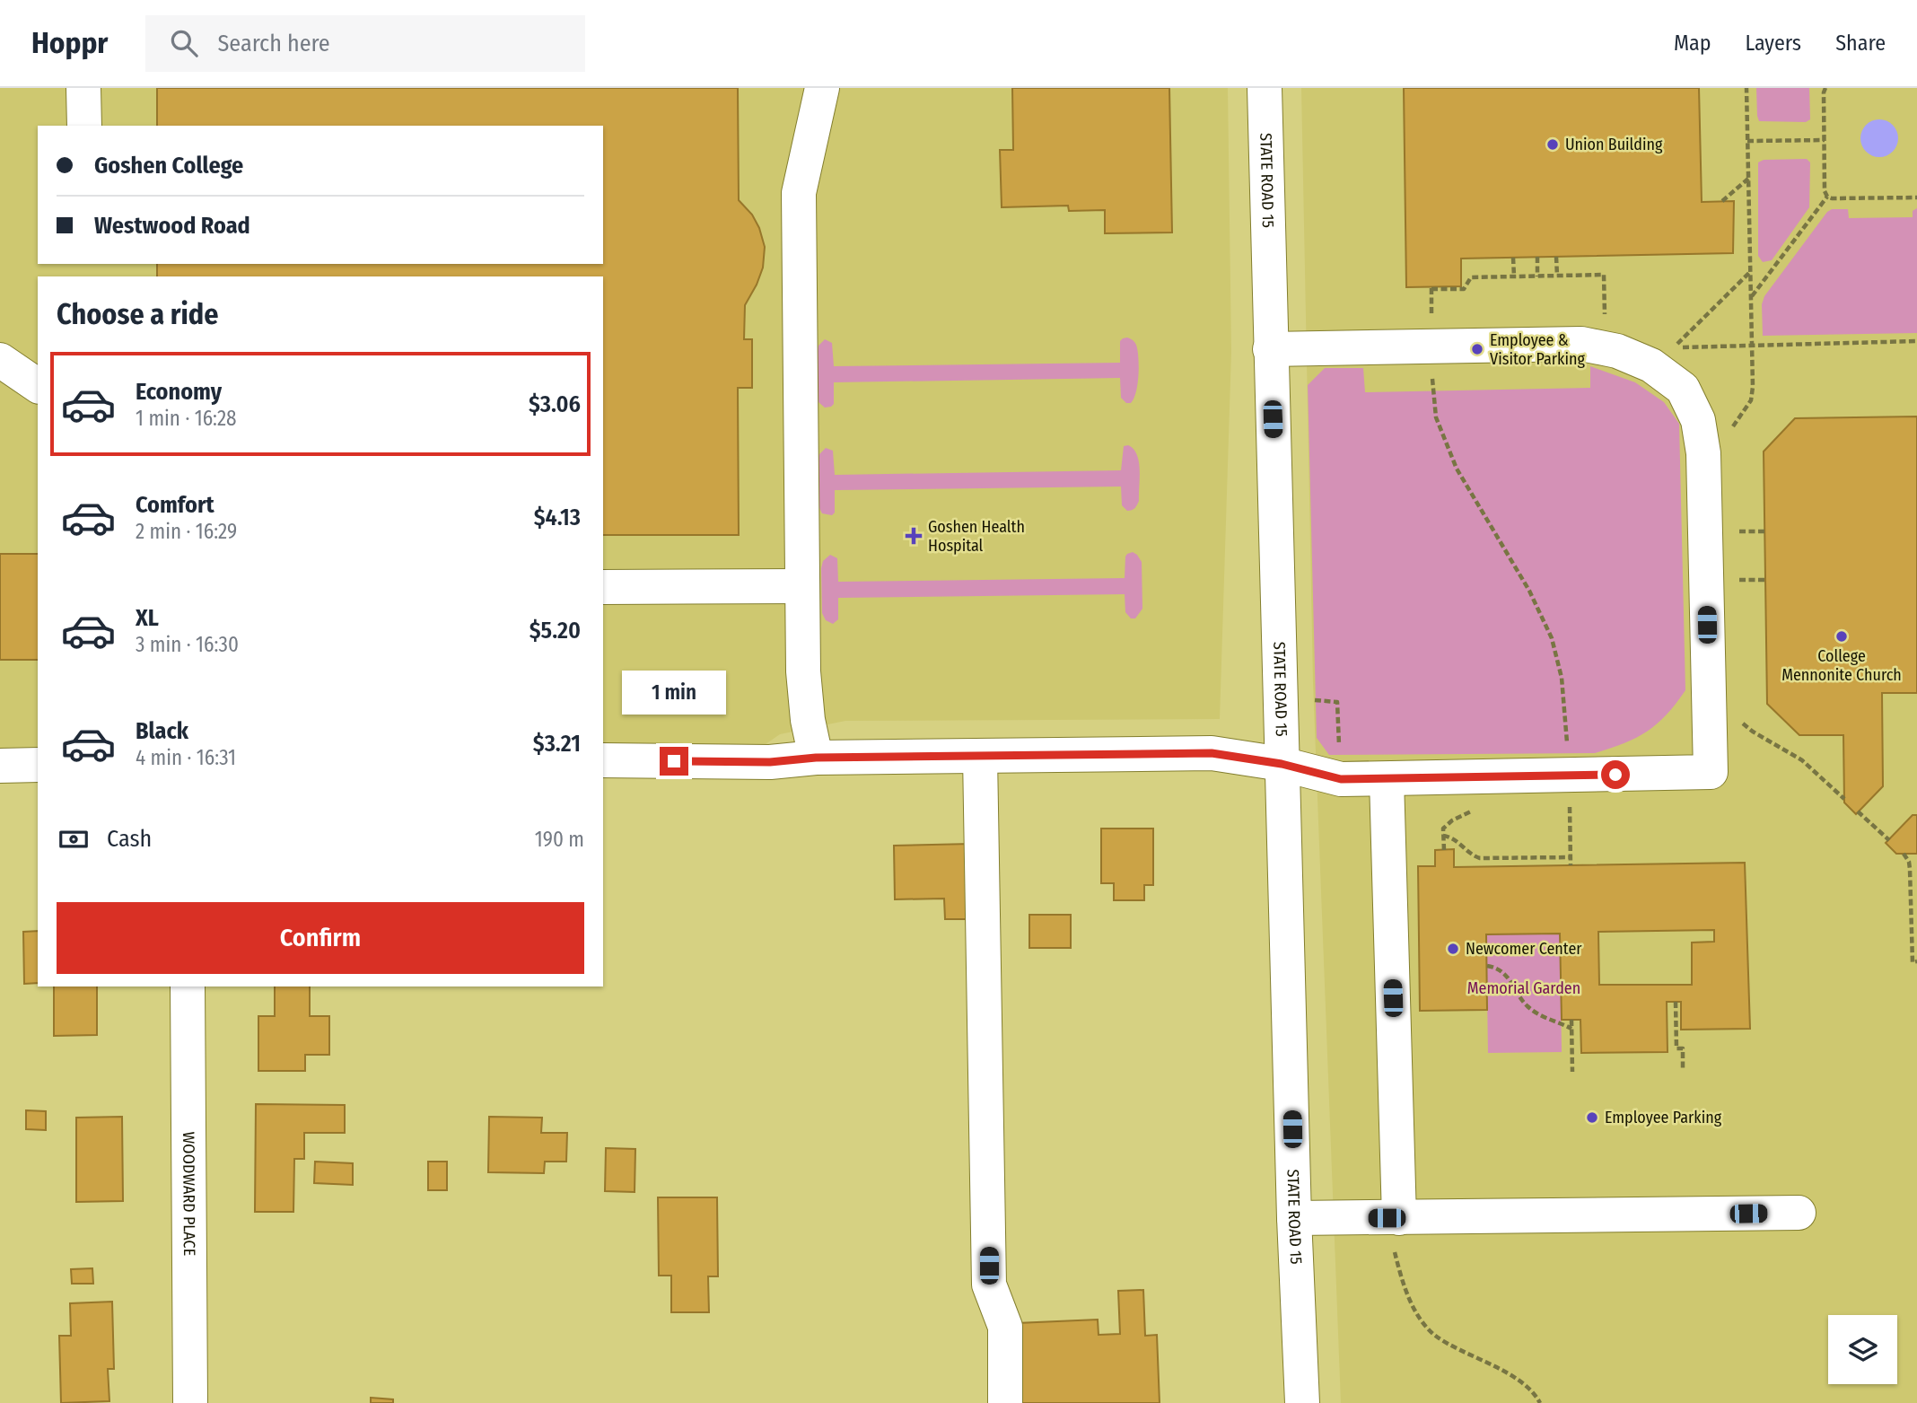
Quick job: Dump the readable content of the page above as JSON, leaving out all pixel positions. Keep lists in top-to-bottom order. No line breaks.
{"streets":{"main road":["STATE ROAD 15","WOODWARD PLACE"]},"parks":["Memorial Garden"],"places":{"other":["Union Building","Employee & Visitor Parking","College Mennonite Church","Newcomer Center","Employee Parking"],"health":["Goshen Health Hospital"]},"page":{"header":"Hoppr","search":"Search here","nav":["Map","Layers","Share"],"banner":["Goshen College","Westwood Road"],"heading":"Choose a ride","list":[{"name":"Economy","note":"1 min · 16:28","value":"$3.06"},{"name":"Comfort","note":"2 min · 16:29","value":"$4.13"},{"name":"XL","note":"3 min · 16:30","value":"$5.20"},{"name":"Black","note":"4 min · 16:31","value":"$3.21"}],"bubble":"1 min","pay":["Cash","190 m"],"buttons":"Confirm"}}
